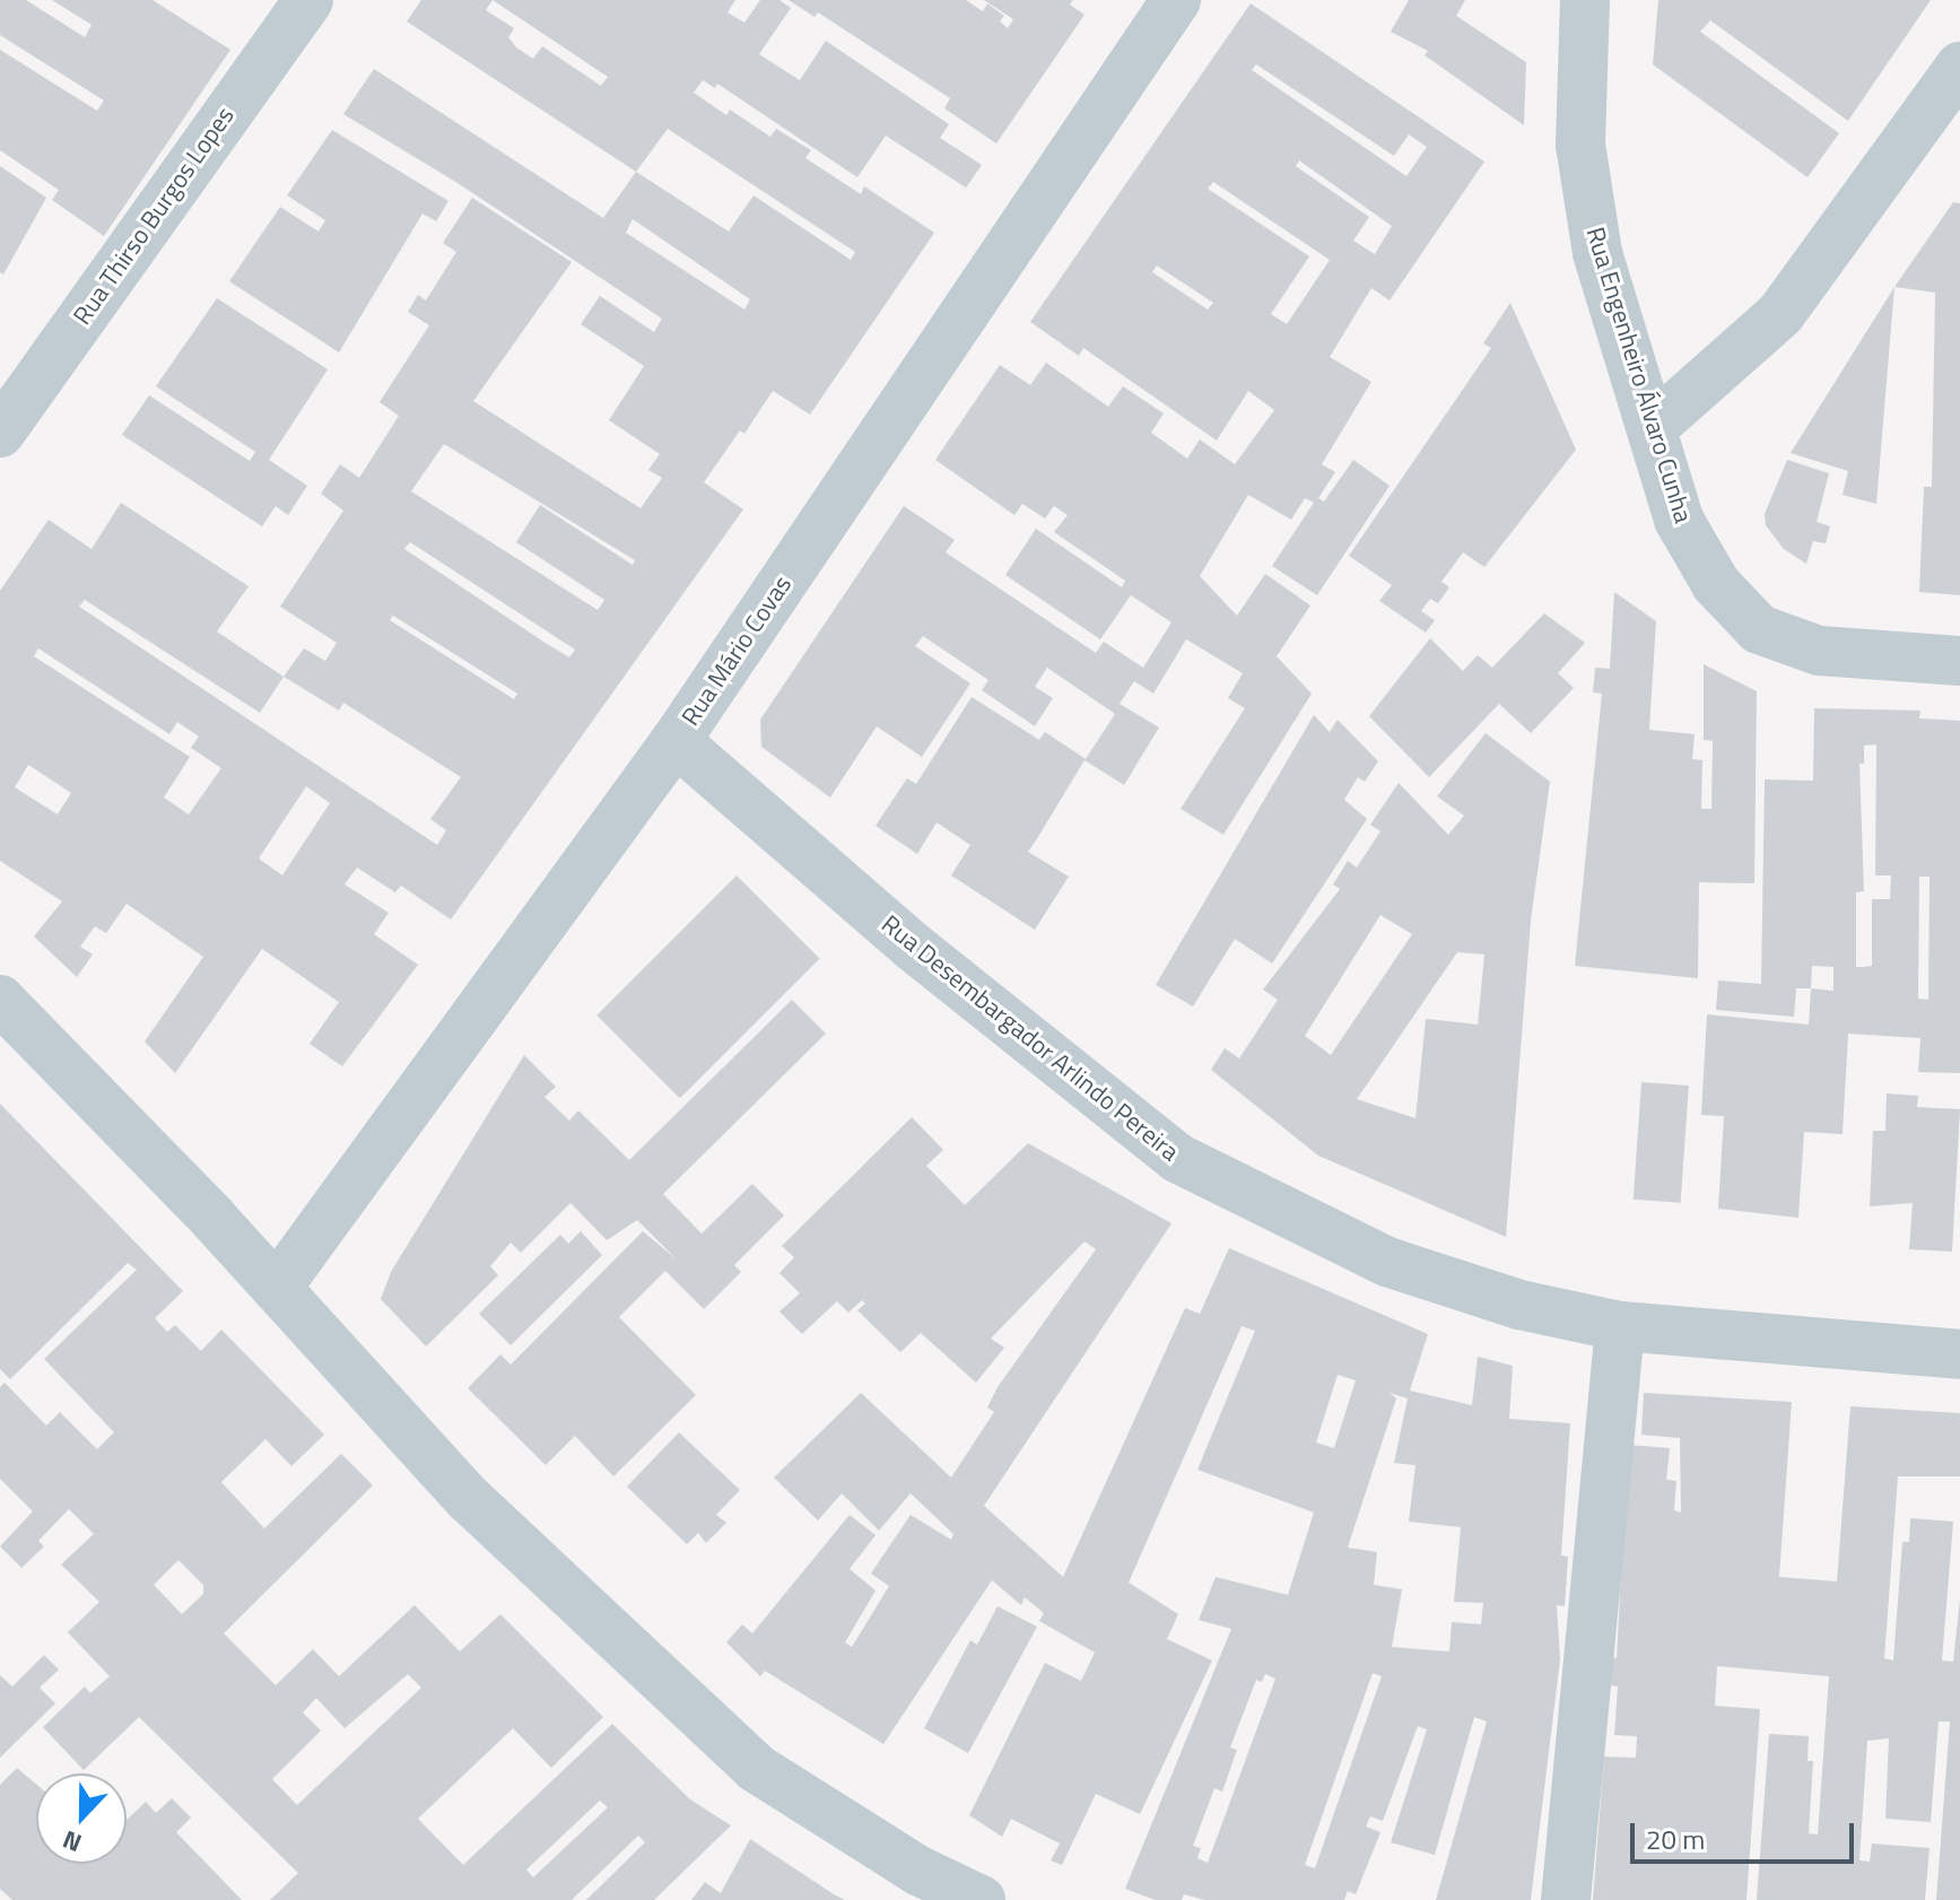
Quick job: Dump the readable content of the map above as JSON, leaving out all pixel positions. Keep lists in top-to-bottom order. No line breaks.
{"streets":{"street":["Rua Thirso Burgos Lopes","Rua Engenheiro Álvaro Cunha","Rua Mário Covas","Rua Desembargador Arlindo Pereira"]},"crossings":[["Rua Mário Covas","Rua Desembargador Arlindo Pereira"]],"scale_bar":"20 m","north":"bottom"}
